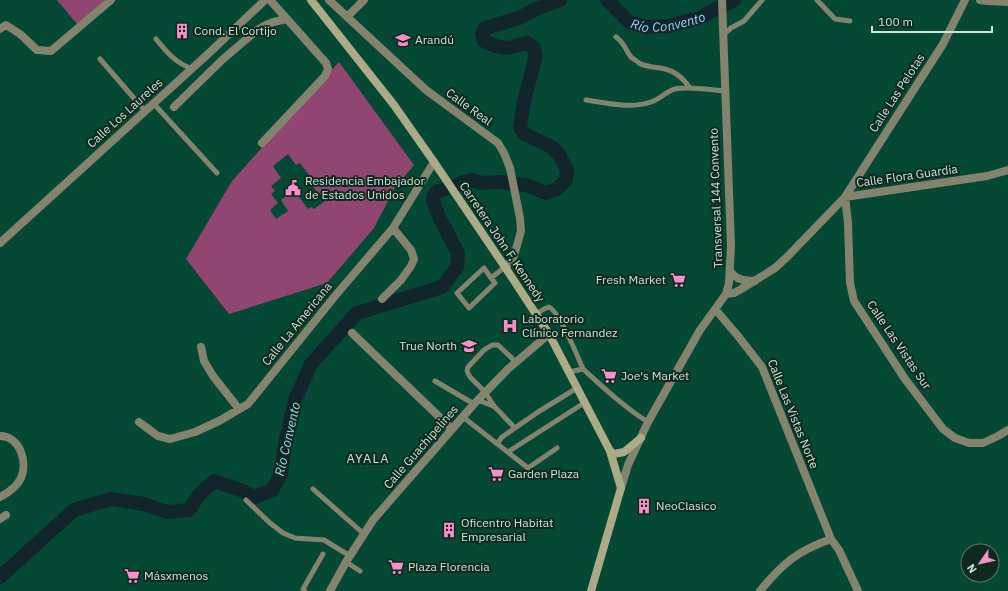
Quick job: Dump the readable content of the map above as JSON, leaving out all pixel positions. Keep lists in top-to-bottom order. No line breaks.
{"streets":{"main road":["Carretera John F. Kennedy"],"street":["Calle Las Pelotas","Calle Real","Calle Los Laureles","Calle Flora Guardia","Transversal 144 Convento","Calle La Americana","Calle Las Vistas Sur","Calle Las Vistas Norte","Calle Guachipelines"]},"crossings":[["Calle Las Pelotas","Calle Flora Guardia"],["Calle Las Pelotas","Calle Las Vistas Sur"],["Calle Real","Carretera John F. Kennedy"],["Calle Flora Guardia","Transversal 144 Convento"],["Calle Flora Guardia","Calle Las Vistas Sur"],["Transversal 144 Convento","Carretera John F. Kennedy"],["Transversal 144 Convento","Calle Las Vistas Norte"],["Carretera John F. Kennedy","Calle La Americana"],["Carretera John F. Kennedy","Calle Guachipelines"]],"districts":["AYALA"],"water":["Río Convento"],"places":{"building":["Cond. El Cortijo","NeoClasico","Oficentro Habitat Empresarial"],"school or university":["Arandú","True North"],"public building":["Residencia Embajador de Estados Unidos"],"supermarket":["Fresh Market","Joe's Market","Garden Plaza","Plaza Florencia","Másxmenos"],"hospital":["Laboratorio Clínico Fernandez"]},"scale_bar":"100 m","north":"bottom left"}
